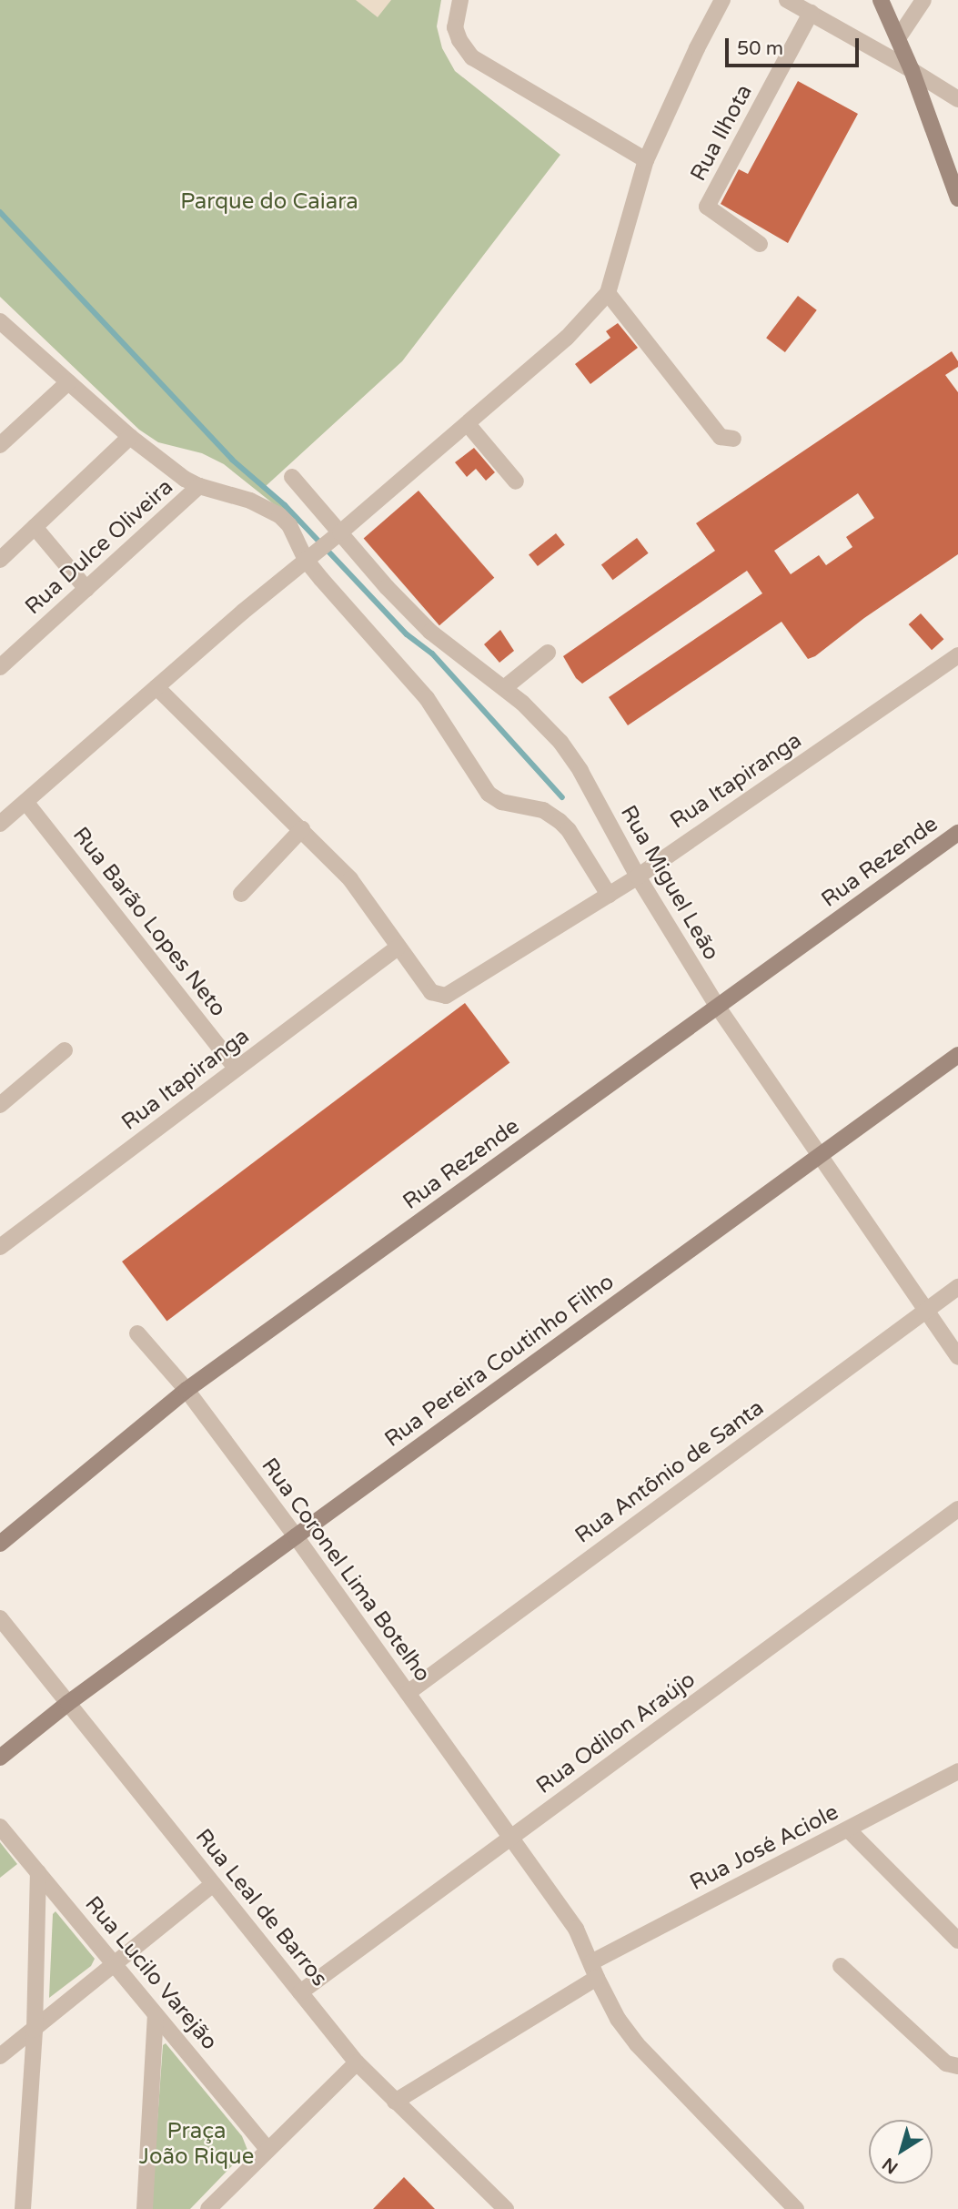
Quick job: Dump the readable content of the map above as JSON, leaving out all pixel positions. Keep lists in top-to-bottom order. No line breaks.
{"streets":{"street":["Rua Ilhota","Rua Dulce Oliveira","Rua Itapiranga","Rua Rezende","Rua Miguel Leão","Rua Barão Lopes Neto","Rua Pereira Coutinho Filho","Rua Antônio de Santa","Rua Coronel Lima Botelho","Rua Odilon Araújo","Rua José Aciole","Rua Leal de Barros","Rua Lucilo Varejão"]},"crossings":[["Rua Itapiranga","Rua Miguel Leão"],["Rua Itapiranga","Rua Barão Lopes Neto"],["Rua Rezende","Rua Miguel Leão"],["Rua Rezende","Rua Coronel Lima Botelho"],["Rua Miguel Leão","Rua Pereira Coutinho Filho"],["Rua Miguel Leão","Rua Antônio de Santa"],["Rua Pereira Coutinho Filho","Rua Coronel Lima Botelho"],["Rua Pereira Coutinho Filho","Rua Leal de Barros"],["Rua Antônio de Santa","Rua Coronel Lima Botelho"],["Rua Coronel Lima Botelho","Rua Odilon Araújo"],["Rua Coronel Lima Botelho","Rua José Aciole"],["Rua Odilon Araújo","Rua Leal de Barros"]],"parks":["Parque do Caiara","Praça João Rique"],"scale_bar":"50 m","north":"bottom left"}
